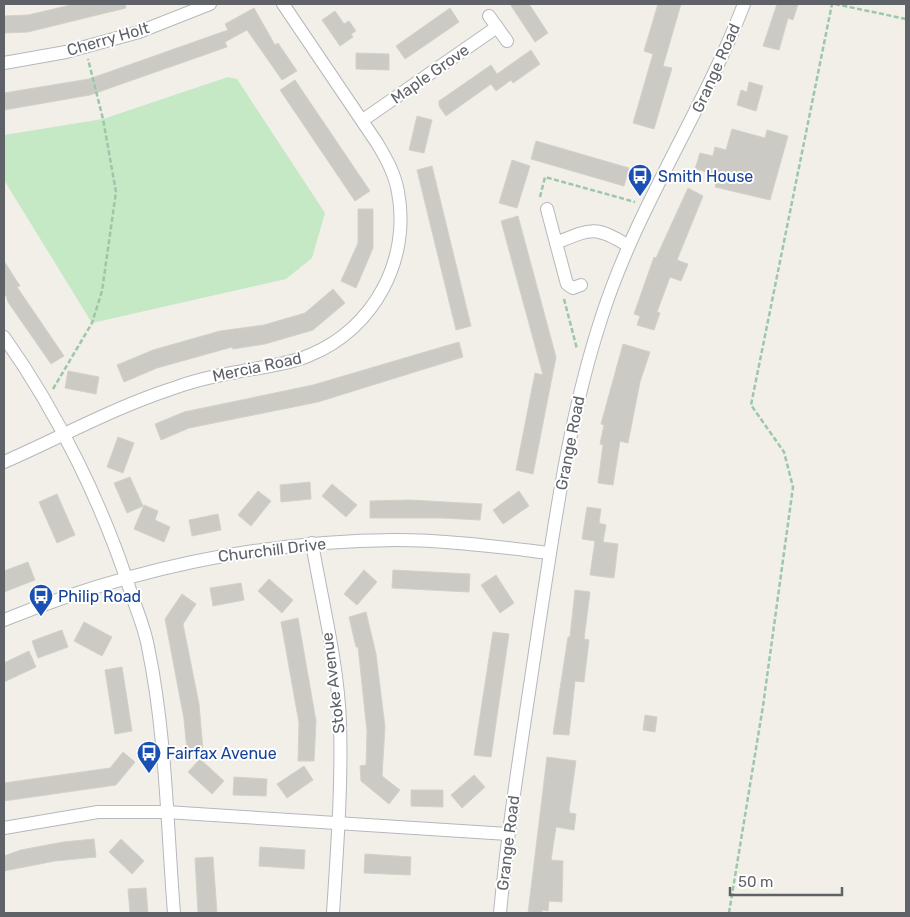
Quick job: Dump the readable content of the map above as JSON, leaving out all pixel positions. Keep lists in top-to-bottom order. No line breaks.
{"streets":{"street":["Cherry Holt","Grange Road","Maple Grove","Mercia Road","Churchill Drive","Stoke Avenue"]},"crossings":[["Grange Road","Churchill Drive"],["Maple Grove","Mercia Road"],["Churchill Drive","Stoke Avenue"]],"places":{"bus stop":["Smith House","Philip Road","Fairfax Avenue"]},"scale_bar":"50 m"}
